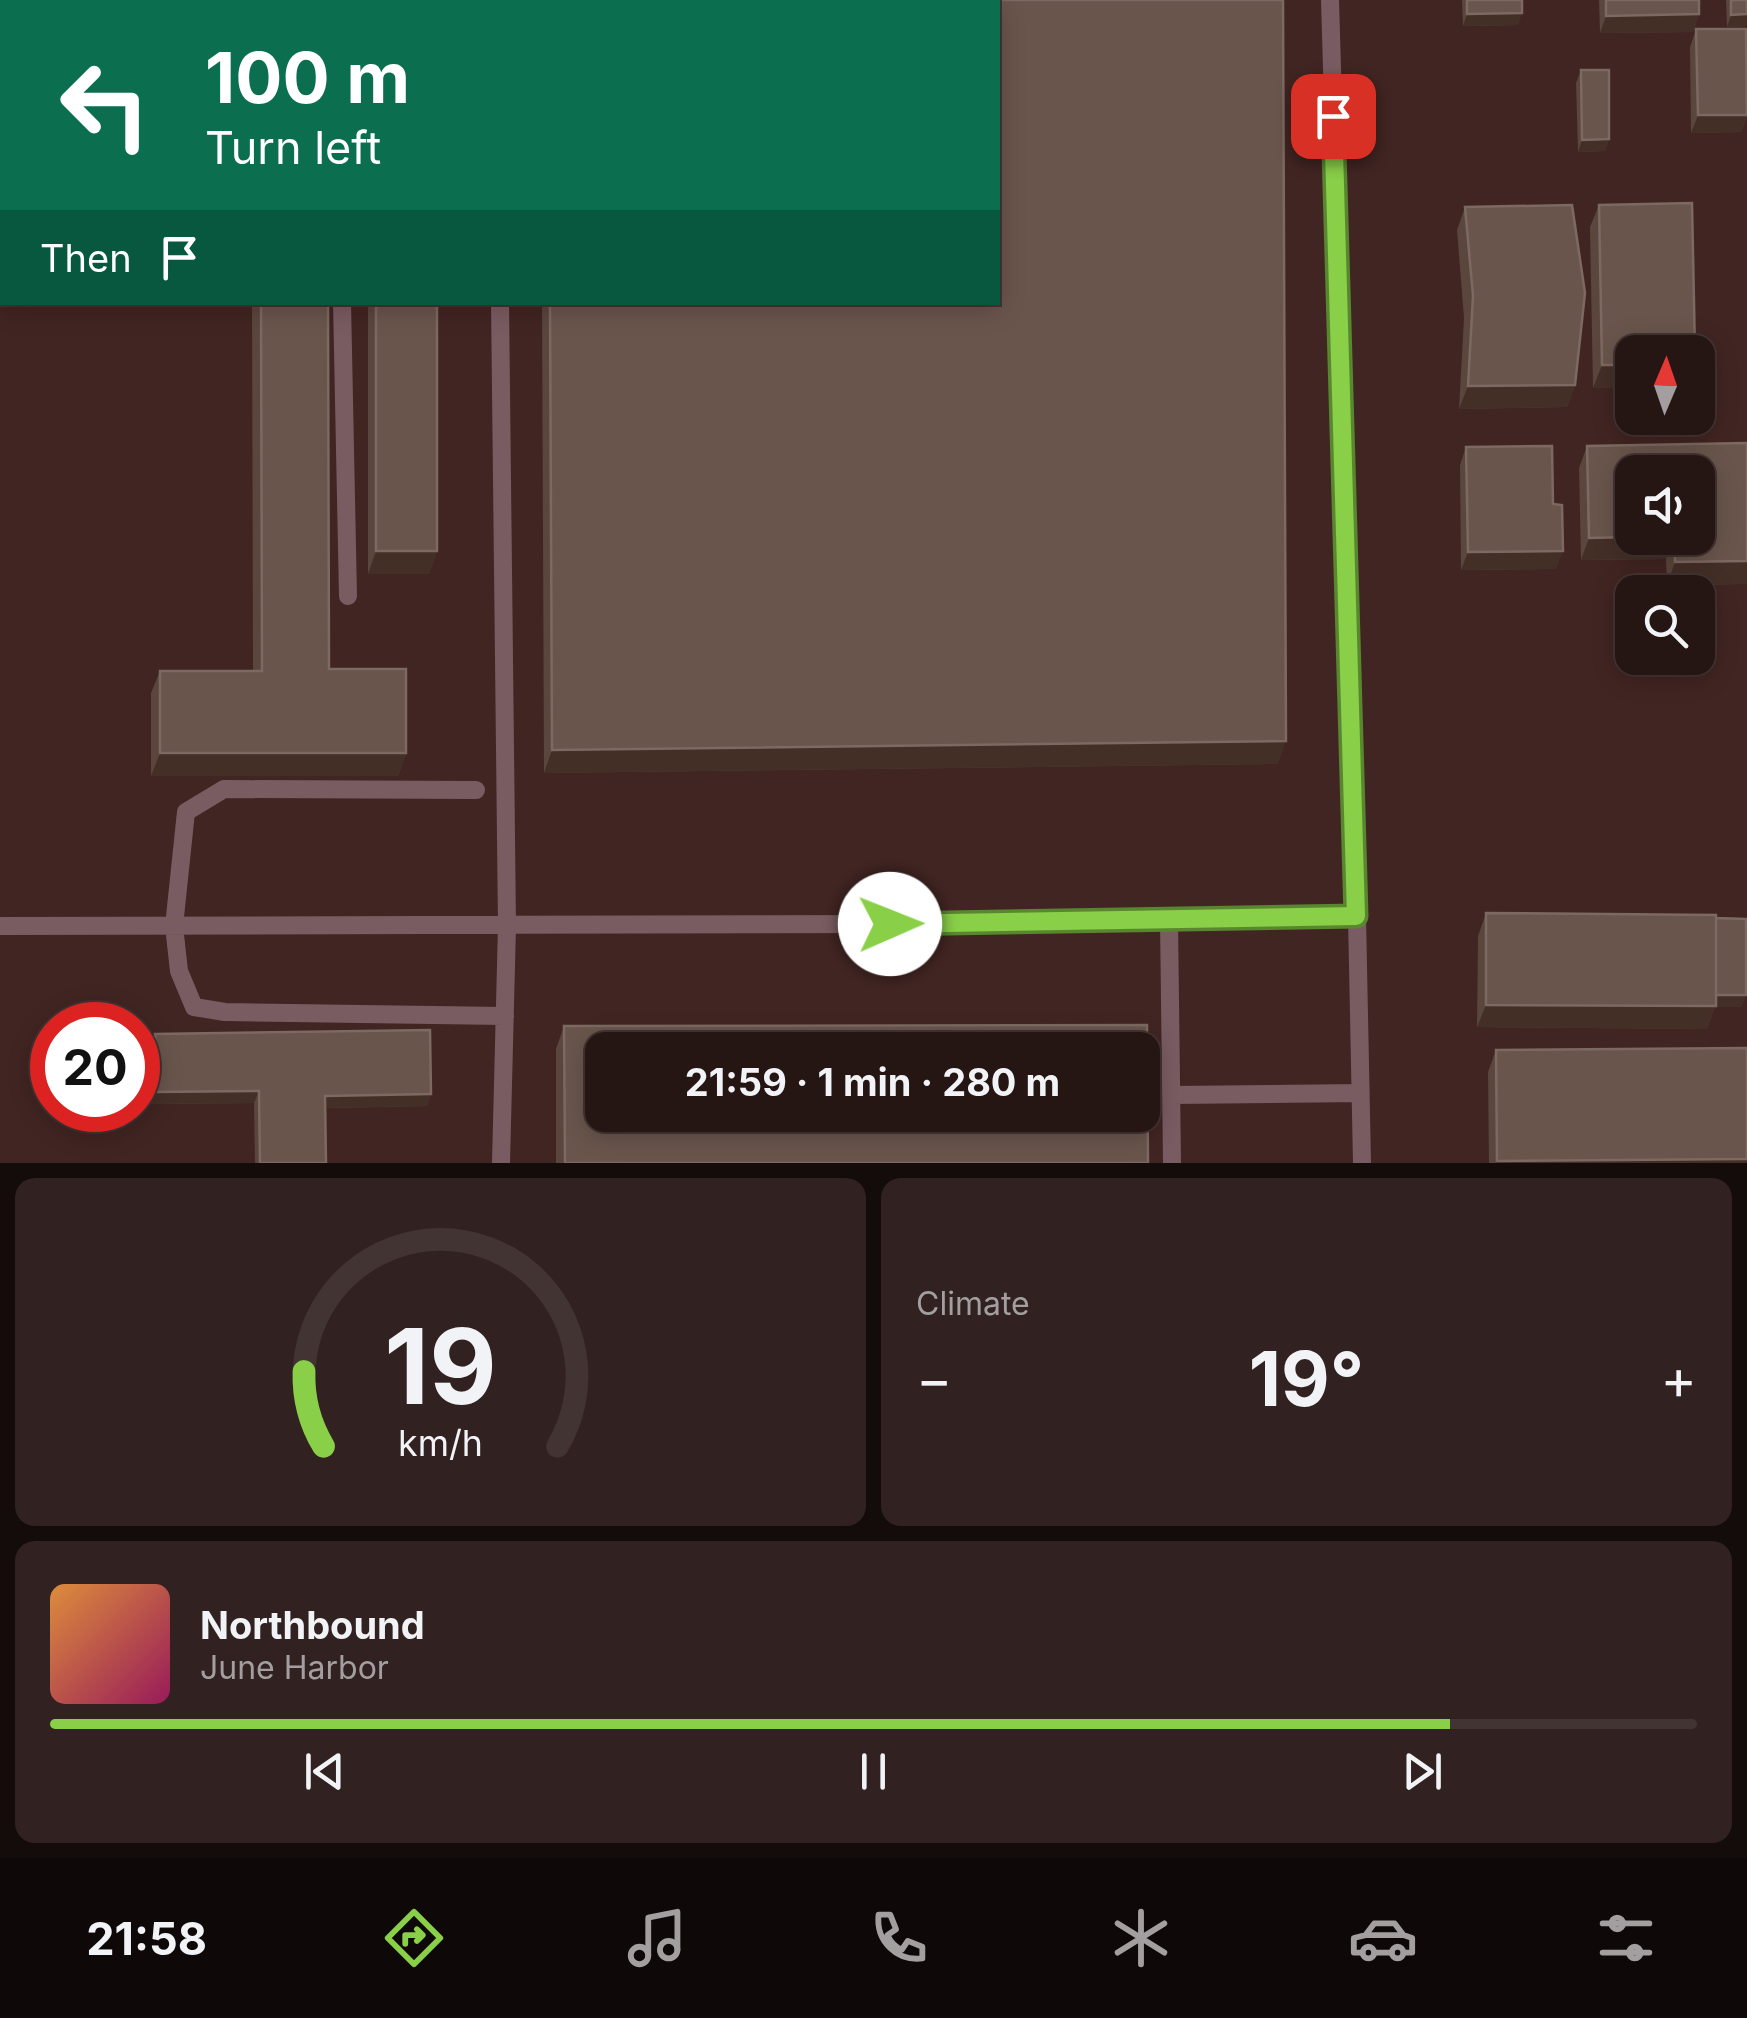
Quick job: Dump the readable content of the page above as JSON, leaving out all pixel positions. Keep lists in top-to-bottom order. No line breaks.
{"north":"top","page":{"turn":["100 m","Turn left"],"then":"Then","limit":"20","trip":"21:59 · 1 min · 280 m","tile":"Climate","heat":["−","19°","+"],"song":["Northbound","June Harbor"],"tabs":"21:58","gauge":["19","km/h"]}}
